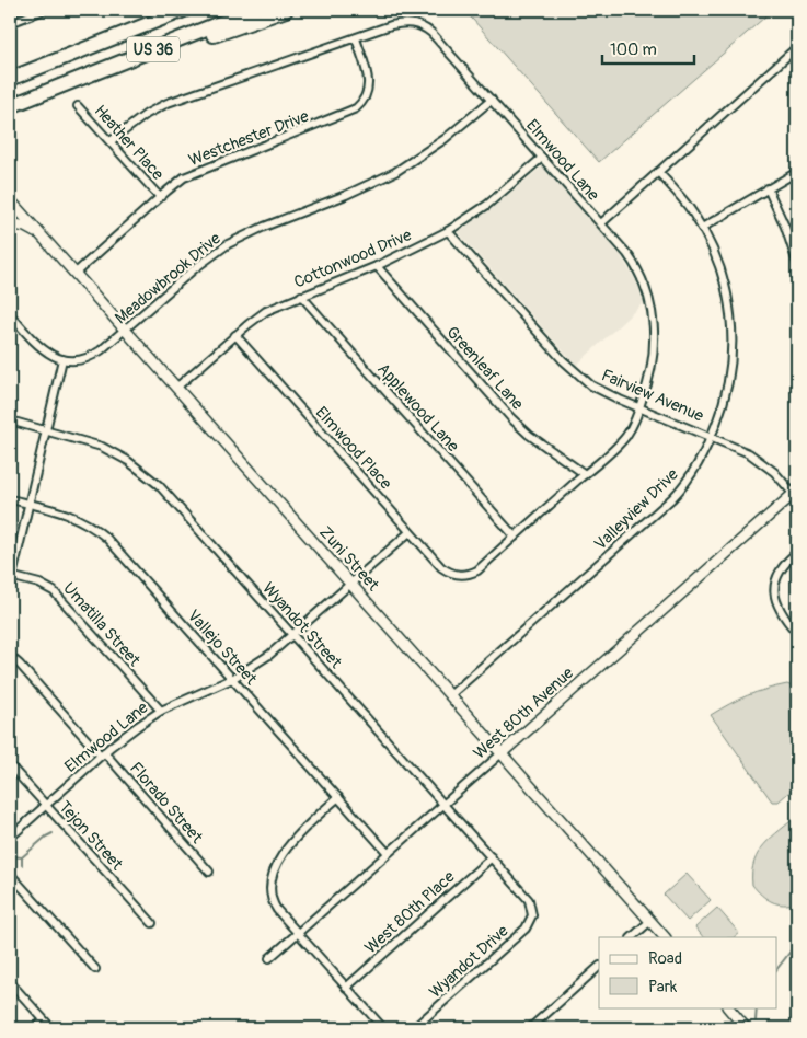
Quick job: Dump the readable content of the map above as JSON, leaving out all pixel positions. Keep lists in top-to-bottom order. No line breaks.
{"streets":{"highway":["US 36"],"street":["Westchester Drive","Heather Place","Elmwood Lane","Cottonwood Drive","Meadowbrook Drive","Greenleaf Lane","Fairview Avenue","Applewood Lane","Elmwood Place","Valleyview Drive","Zuni Street","Umatilla Street","Wyandot Street","Vallejo Street","West 80th Avenue","Florado Street","Tejon Street","West 80th Place","Wyandot Drive"]},"crossings":[["Westchester Drive","Heather Place"],["Westchester Drive","Elmwood Lane"],["Westchester Drive","Zuni Street"],["Heather Place","Elmwood Lane"],["Elmwood Lane","Cottonwood Drive"],["Elmwood Lane","Meadowbrook Drive"],["Elmwood Lane","Greenleaf Lane"],["Elmwood Lane","Fairview Avenue"],["Elmwood Lane","Applewood Lane"],["Elmwood Lane","Elmwood Place"],["Elmwood Lane","Zuni Street"],["Elmwood Lane","Umatilla Street"],["Elmwood Lane","Wyandot Street"],["Elmwood Lane","Vallejo Street"],["Elmwood Lane","Florado Street"],["Elmwood Lane","Tejon Street"],["Cottonwood Drive","Greenleaf Lane"],["Cottonwood Drive","Fairview Avenue"],["Cottonwood Drive","Applewood Lane"],["Cottonwood Drive","Elmwood Place"],["Cottonwood Drive","Zuni Street"],["Meadowbrook Drive","Zuni Street"],["Fairview Avenue","Valleyview Drive"],["Fairview Avenue","West 80th Avenue"],["Valleyview Drive","Zuni Street"],["Zuni Street","West 80th Avenue"],["Wyandot Street","West 80th Avenue"],["Wyandot Street","West 80th Place"],["Wyandot Street","Wyandot Drive"],["Vallejo Street","West 80th Avenue"]],"legend":["Road","Park"],"scale_bar":"100 m"}
